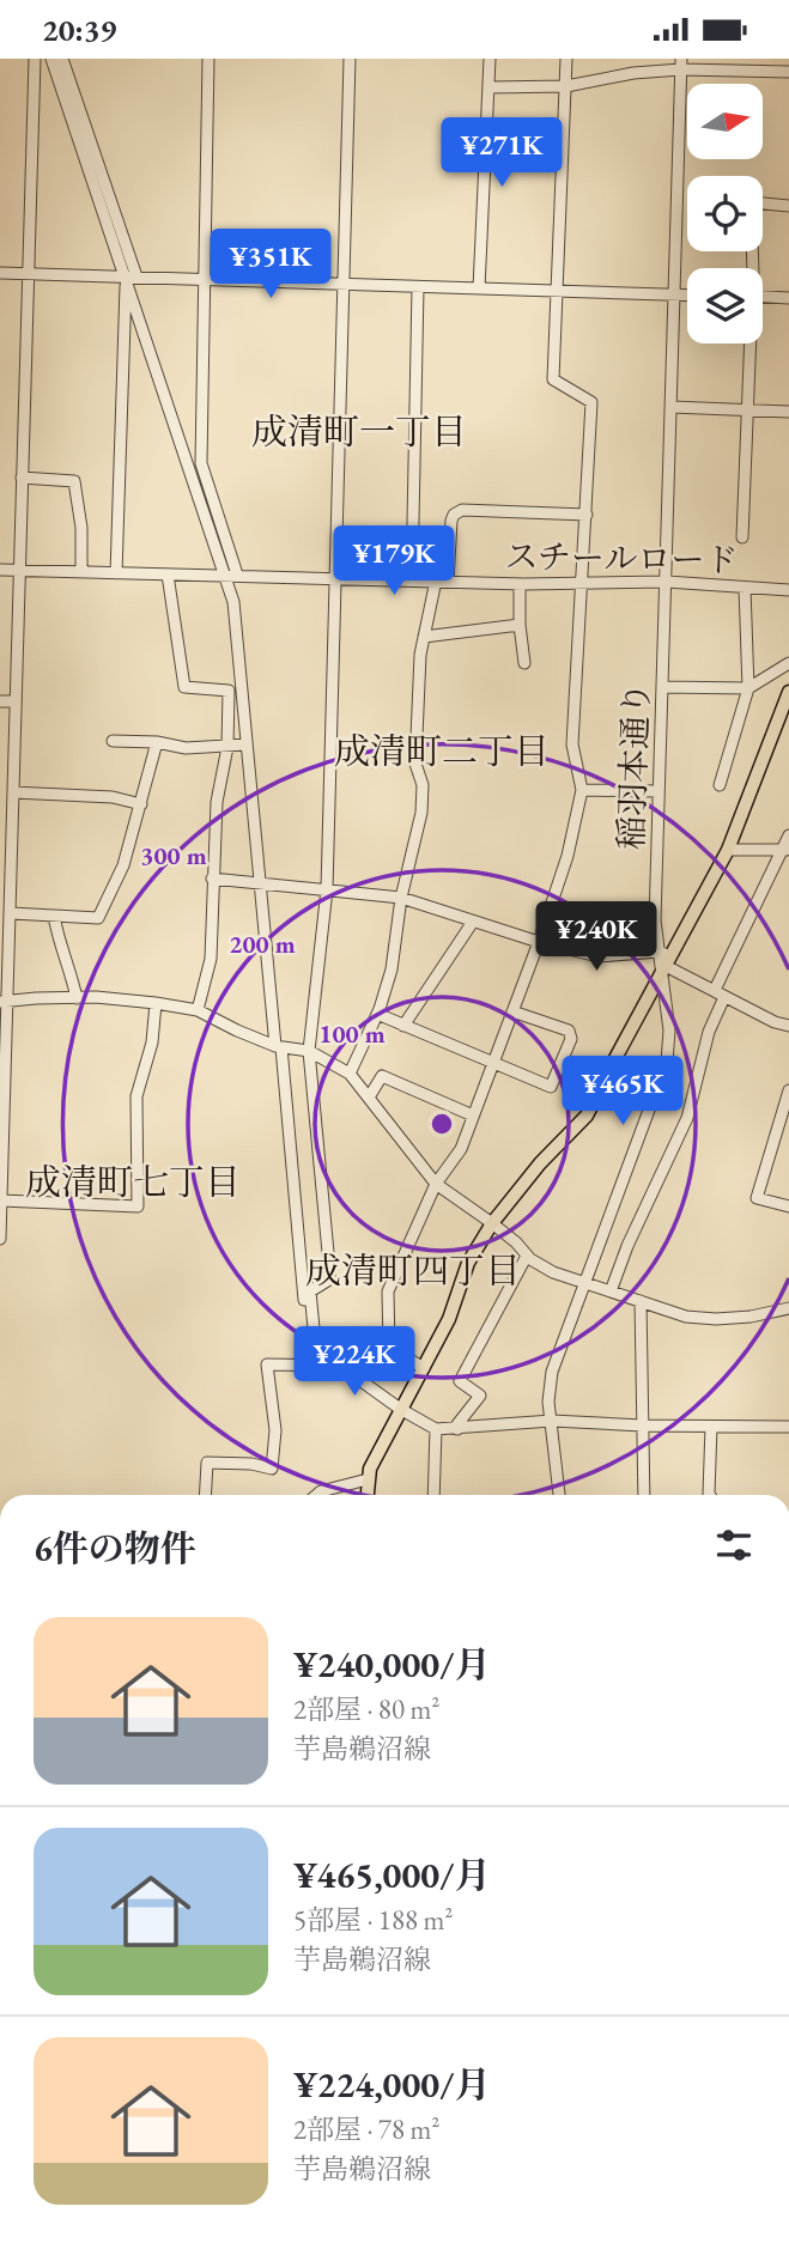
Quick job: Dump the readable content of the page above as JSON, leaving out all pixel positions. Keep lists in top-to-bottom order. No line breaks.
{"streets":{"street":["スチールロード","稲羽本通り"]},"crossings":[["スチールロード","稲羽本通り"]],"districts":["成清町一丁目","成清町二丁目","成清町七丁目","成清町四丁目"],"north":"right","page":{"status":"20:39","price":["¥271K","¥351K","¥179K","¥240K","¥465K","¥224K"],"heading":"6件の物件","list":[{"name":"¥240,000/月","note":"2部屋 · 80 m² · 芋島鵜沼線"},{"name":"¥465,000/月","note":"5部屋 · 188 m² · 芋島鵜沼線"},{"name":"¥224,000/月","note":"2部屋 · 78 m² · 芋島鵜沼線"}]},"rings":["300 m","200 m","100 m"]}
